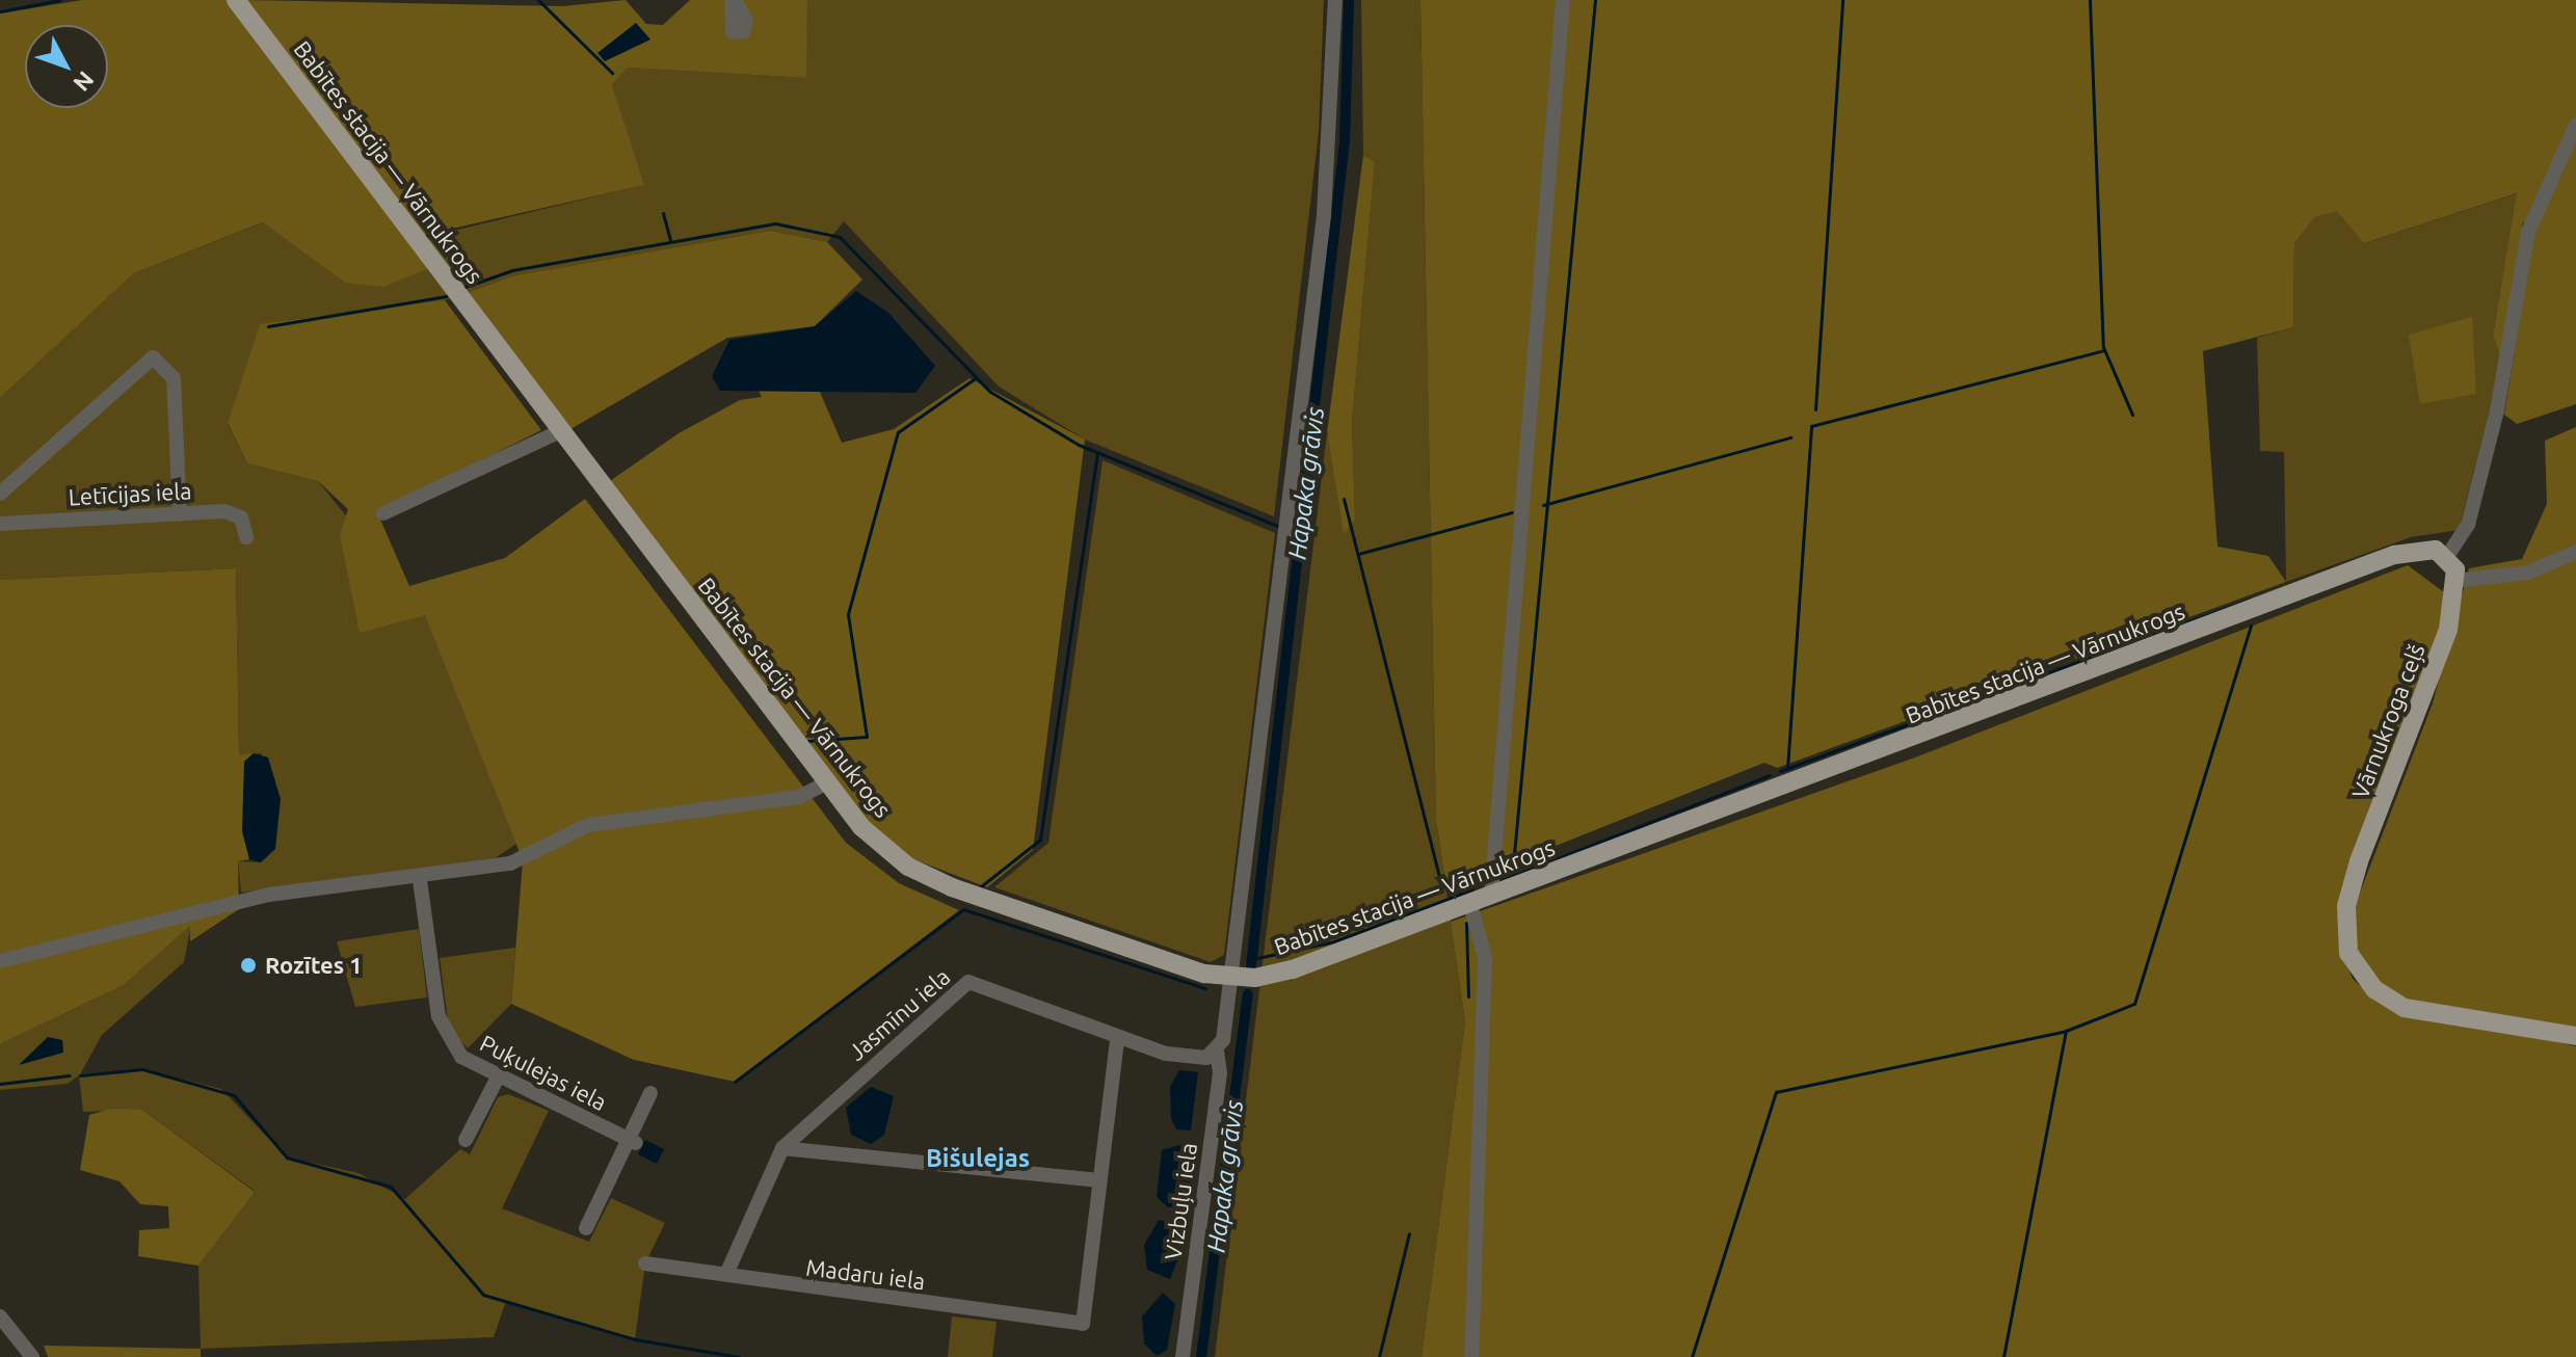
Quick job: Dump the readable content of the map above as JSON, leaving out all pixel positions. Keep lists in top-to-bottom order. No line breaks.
{"streets":{"main road":["Babītes stacija — Vārnukrogs","Vārnukroga ceļš"],"street":["Letīcijas iela","Jasmīnu iela","Puķulejas iela","Vizbuļu iela","Madaru iela"]},"crossings":[["Babītes stacija — Vārnukrogs","Vārnukroga ceļš"],["Jasmīnu iela","Vizbuļu iela"],["Jasmīnu iela","Madaru iela"]],"districts":["Bišulejas"],"water":["Hapaka grāvis"],"places":["Rozītes 1"],"north":"bottom right"}
